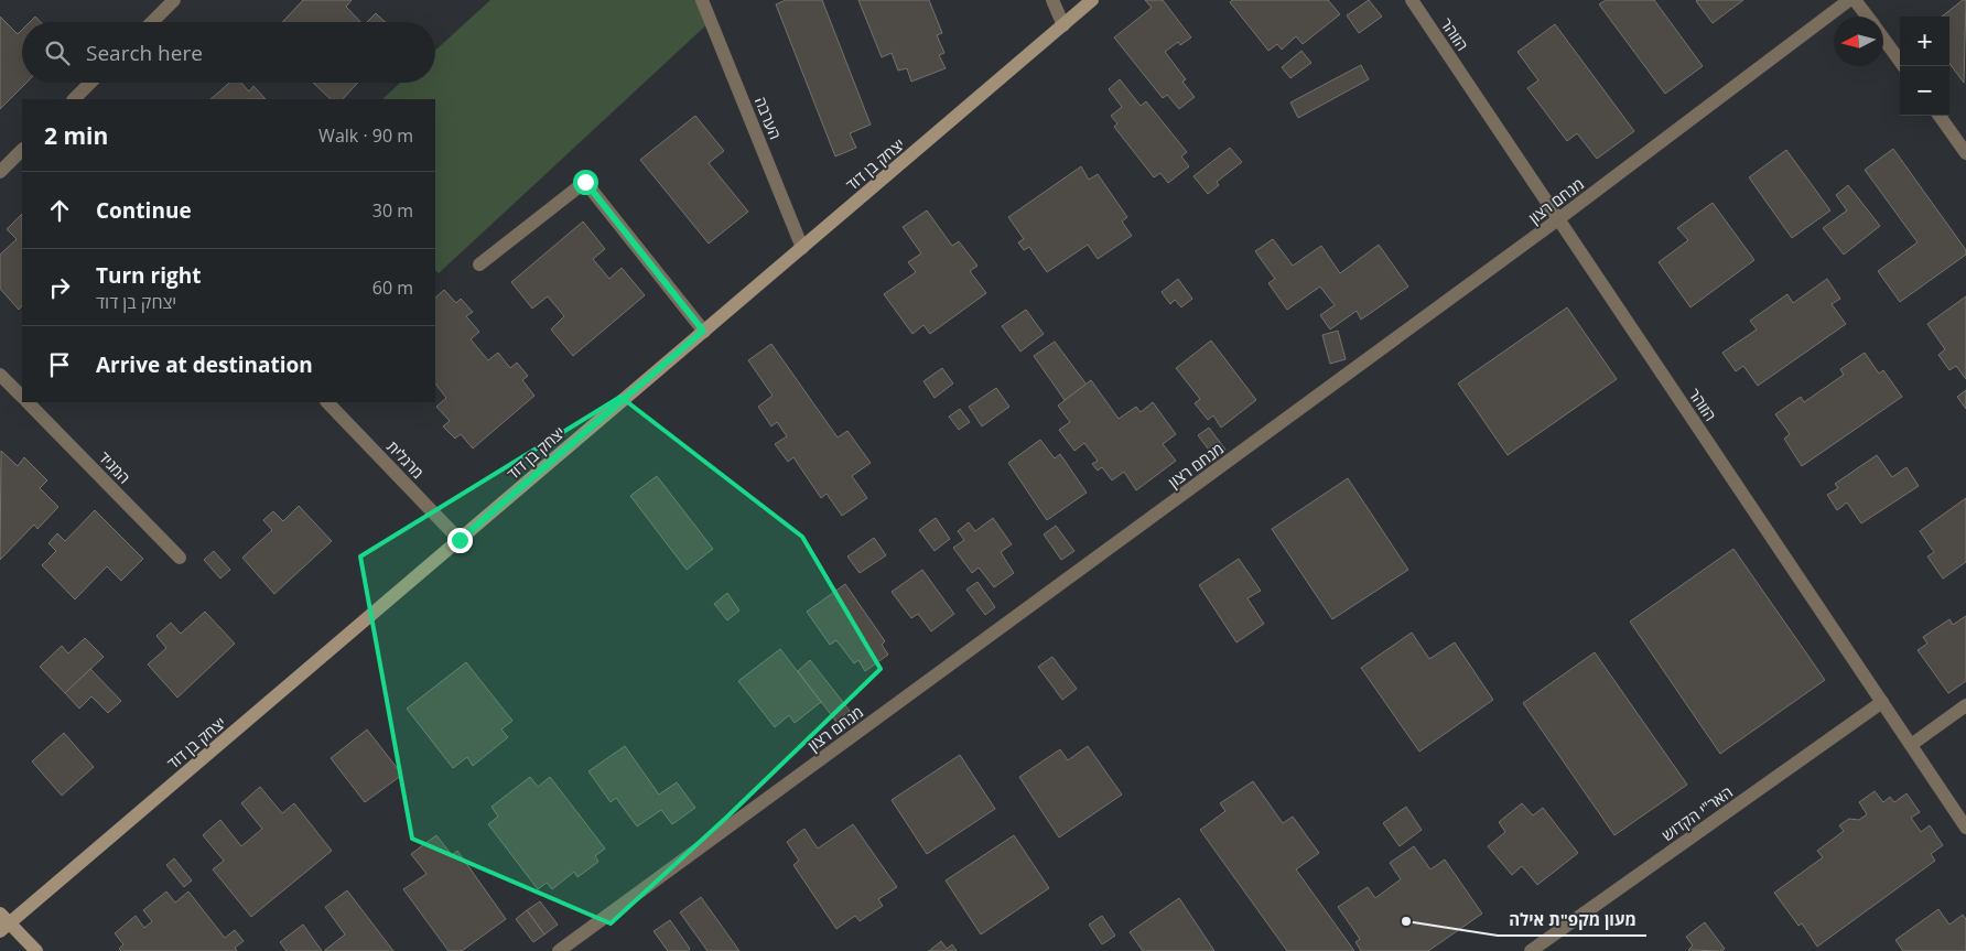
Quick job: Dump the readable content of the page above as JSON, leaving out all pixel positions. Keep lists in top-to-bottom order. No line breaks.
{"streets":{"street":["הזוהר","הערבה","יצחק בן דוד","מנחם רצון","מרגלית","המגיד","האר\"י הקדוש"]},"crossings":[["הזוהר","מנחם רצון"],["הזוהר","האר\"י הקדוש"],["הערבה","יצחק בן דוד"],["יצחק בן דוד","מרגלית"]],"places":["מעון מקפ\"ת אילה"],"north":"left","page":{"map_buttons":["+","−"],"search":"Search here","heading":["2 min","Walk · 90 m"],"list":[["Continue","30 m"],["Turn right","יצחק בן דוד","60 m"],"Arrive at destination"]}}
